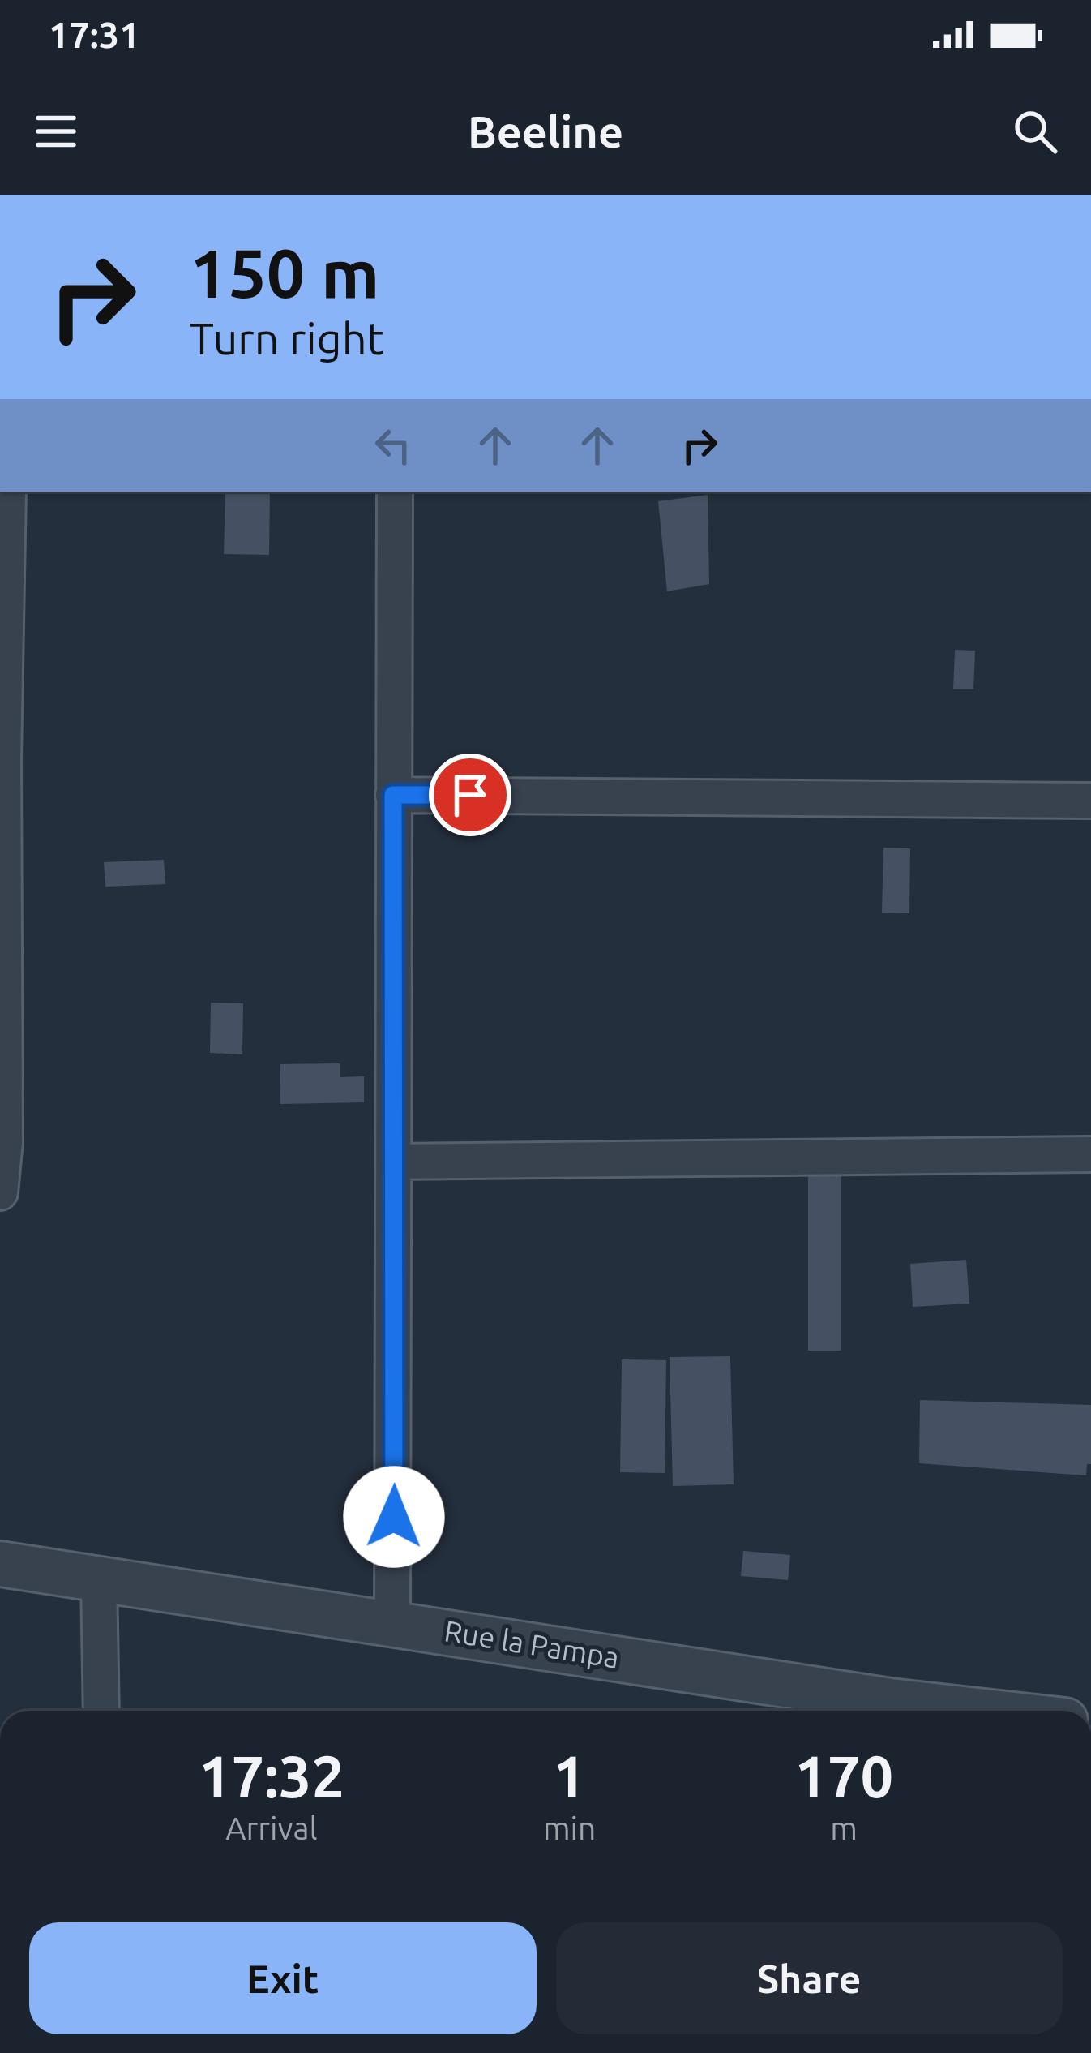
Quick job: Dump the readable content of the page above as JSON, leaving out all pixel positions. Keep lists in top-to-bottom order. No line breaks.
{"streets":{"street":["Rue la Pampa"]},"page":{"status":"17:31","header":"Beeline","turn":["150 m","Turn right"],"eta":["17:32","Arrival","1","min","170","m"],"buttons":["Exit","Share"]}}
